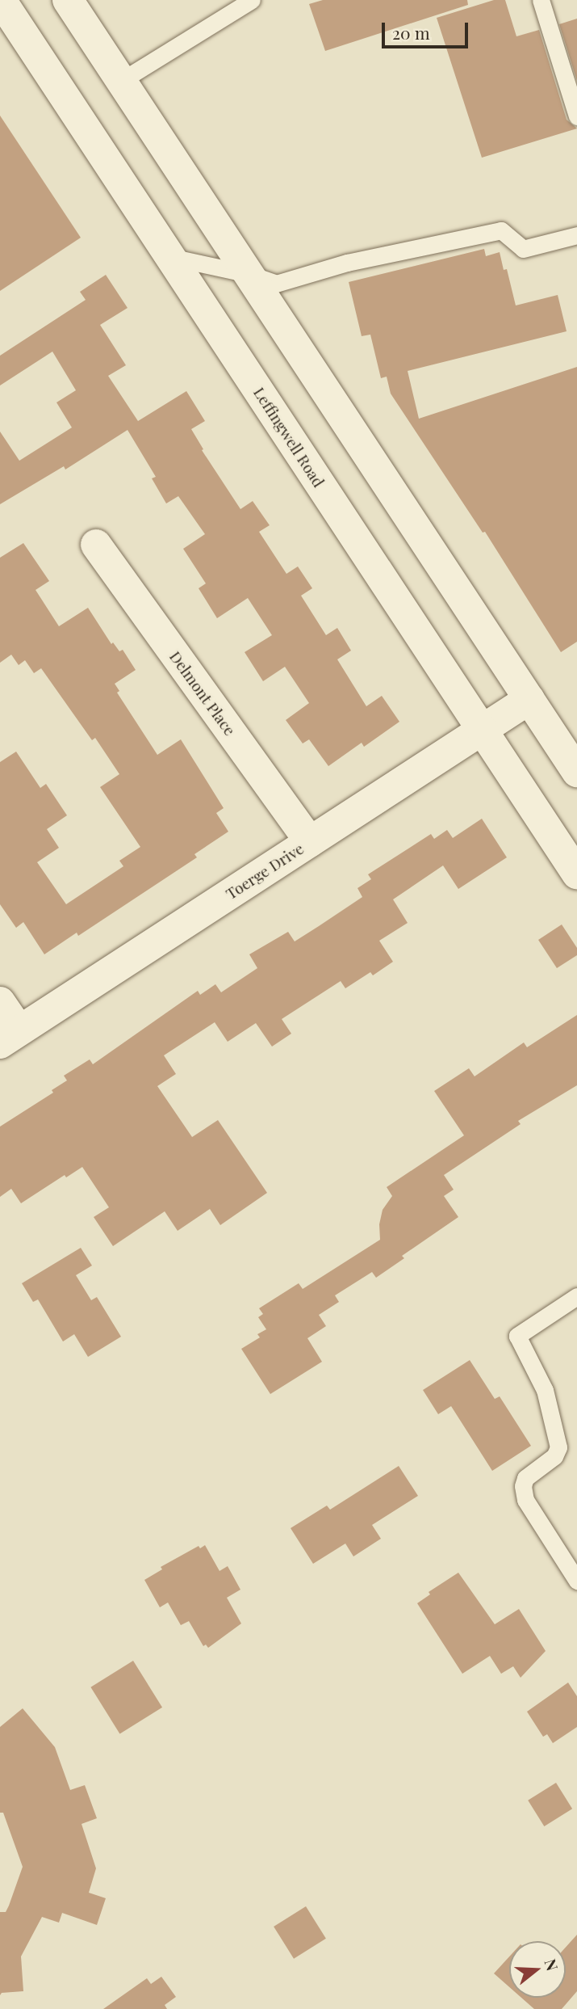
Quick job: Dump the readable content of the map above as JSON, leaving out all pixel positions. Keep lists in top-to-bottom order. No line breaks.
{"streets":{"main road":["Leffingwell Road","Delmont Place","Toerge Drive"]},"crossings":[["Leffingwell Road","Toerge Drive"],["Delmont Place","Toerge Drive"]],"scale_bar":"20 m","north":"right"}
